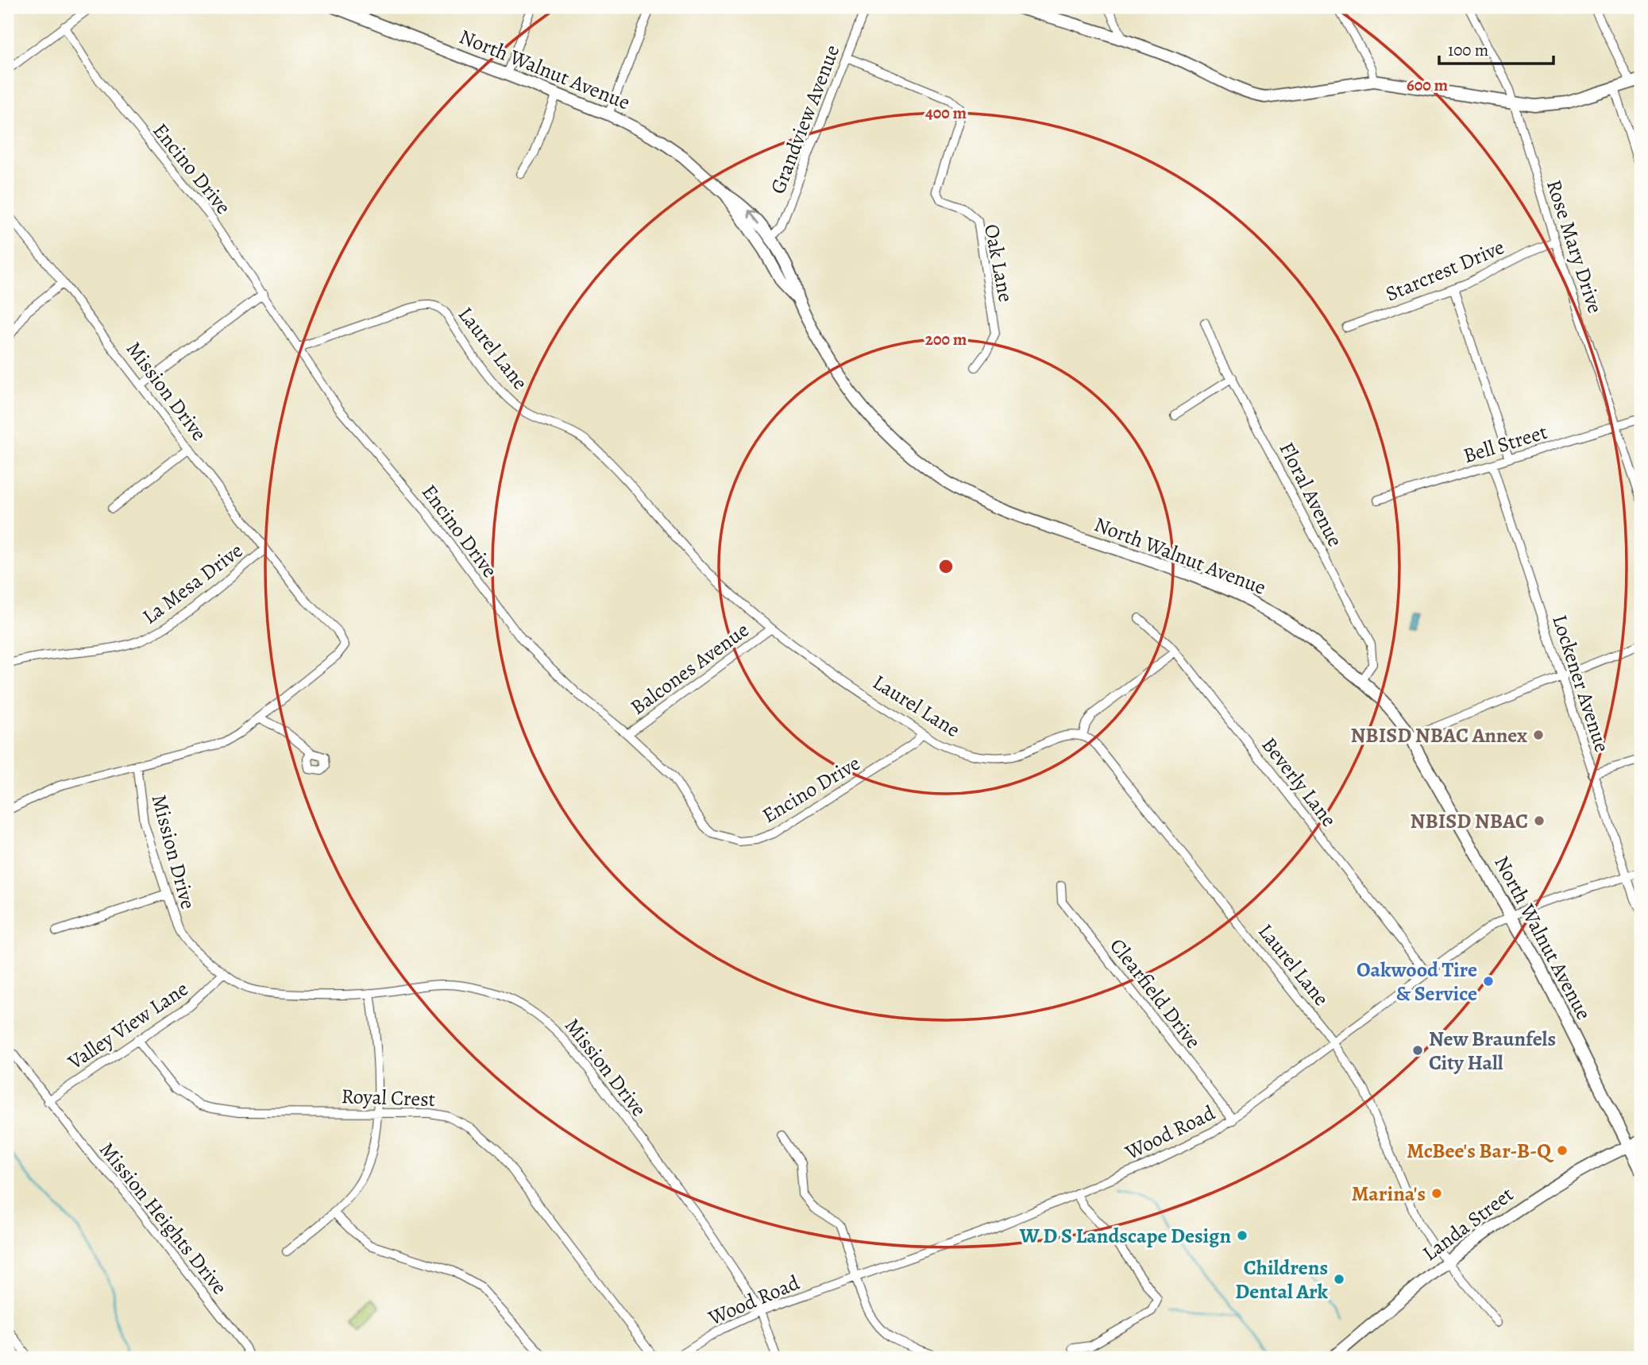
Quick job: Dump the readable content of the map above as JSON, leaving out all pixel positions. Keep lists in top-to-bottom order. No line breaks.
{"streets":{"main road":["North Walnut Avenue","Landa Street"],"street":["Grandview Avenue","Encino Drive","Rose Mary Drive","Oak Lane","Starcrest Drive","Laurel Lane","Mission Drive","Bell Street","Floral Avenue","La Mesa Drive","Balcones Avenue","Lockener Avenue","Beverly Lane","Clearfield Drive","Valley View Lane","Royal Crest","Wood Road","Mission Heights Drive"]},"crossings":[["North Walnut Avenue","Grandview Avenue"],["North Walnut Avenue","Floral Avenue"],["North Walnut Avenue","Wood Road"],["North Walnut Avenue","Landa Street"],["Grandview Avenue","Oak Lane"],["Encino Drive","Laurel Lane"],["Encino Drive","Balcones Avenue"],["Rose Mary Drive","Starcrest Drive"],["Rose Mary Drive","Bell Street"],["Laurel Lane","Balcones Avenue"],["Laurel Lane","Wood Road"],["Laurel Lane","Landa Street"],["Mission Drive","La Mesa Drive"],["Mission Drive","Valley View Lane"],["Mission Drive","Wood Road"],["Bell Street","Lockener Avenue"],["Lockener Avenue","Wood Road"],["Beverly Lane","Wood Road"],["Clearfield Drive","Wood Road"],["Valley View Lane","Royal Crest"],["Valley View Lane","Mission Heights Drive"]],"places":["NBISD NBAC Annex","NBISD NBAC","Oakwood Tire & Service","New Braunfels City Hall","McBee's Bar-B-Q","Marina's","W D S Landscape Design","Childrens Dental Ark"],"scale_bar":"100 m","rings":["600 m","400 m","200 m"]}
